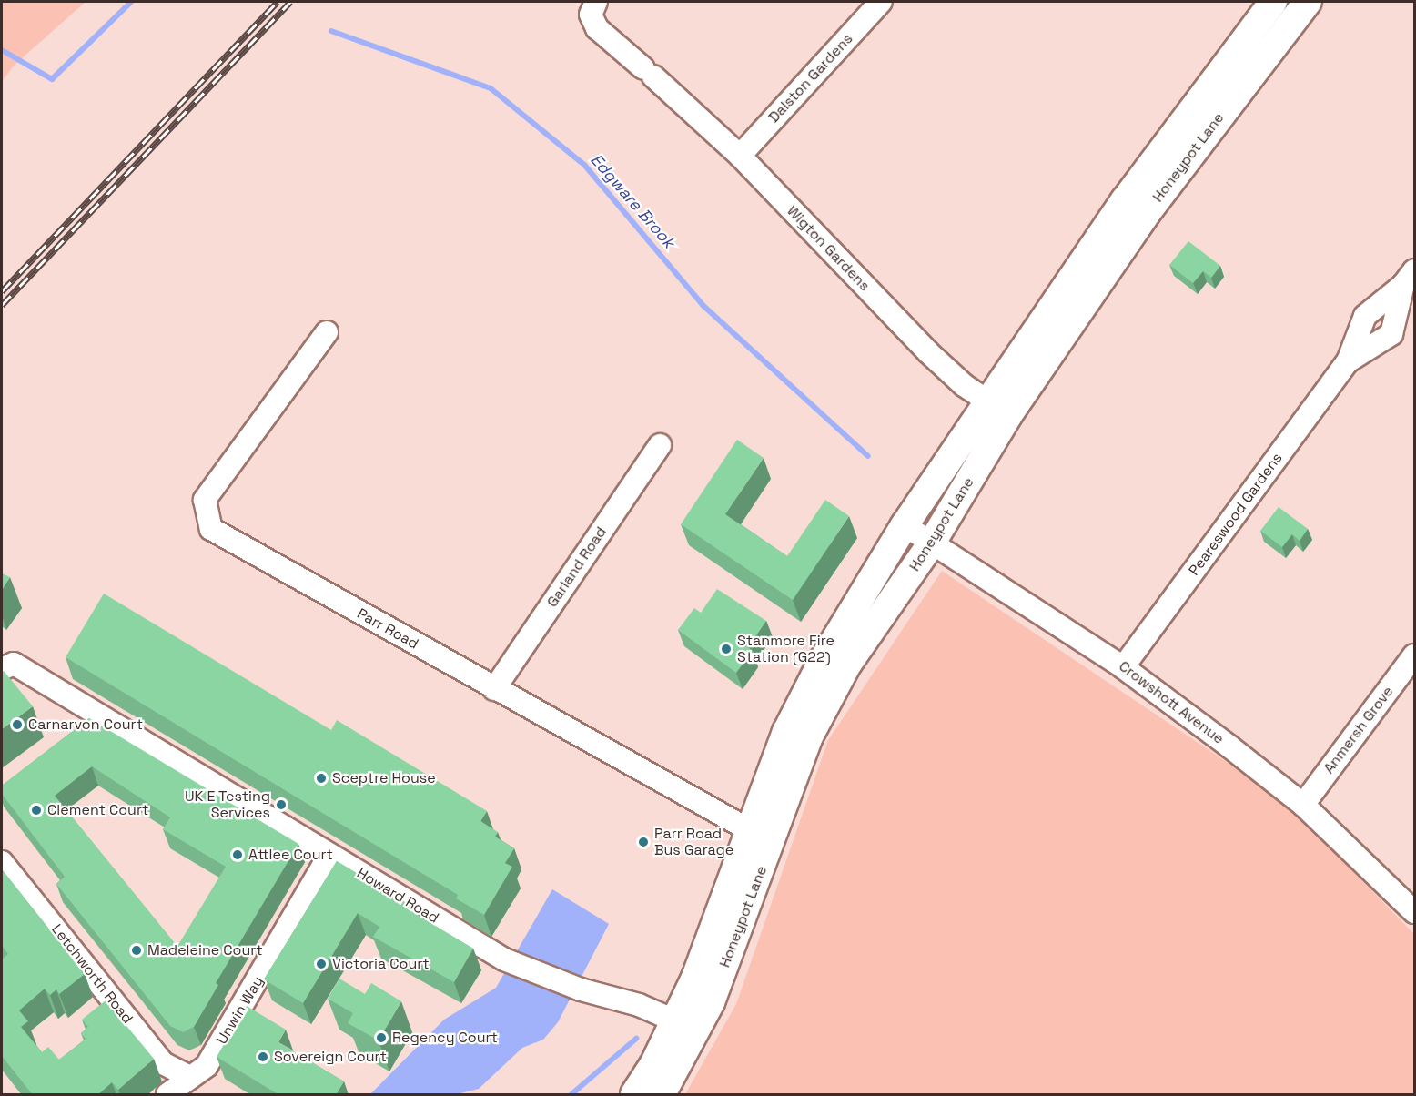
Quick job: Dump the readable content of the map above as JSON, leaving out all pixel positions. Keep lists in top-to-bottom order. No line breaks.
{"streets":{"main road":["Honeypot Lane"],"street":["Dalston Gardens","Wigton Gardens","Peareswood Gardens","Garland Road","Parr Road","Crowshott Avenue","Anmersh Grove","Howard Road","Letchworth Road","Unwin Way"]},"crossings":[["Dalston Gardens","Wigton Gardens"],["Honeypot Lane","Wigton Gardens"],["Honeypot Lane","Parr Road"],["Honeypot Lane","Crowshott Avenue"],["Honeypot Lane","Howard Road"],["Peareswood Gardens","Crowshott Avenue"],["Garland Road","Parr Road"],["Crowshott Avenue","Anmersh Grove"],["Howard Road","Unwin Way"],["Letchworth Road","Unwin Way"]],"water":["Edgware Brook"],"places":["Stanmore Fire Station (G22)","Carnarvon Court","Sceptre House","UK E Testing Services","Clement Court","Parr Road Bus Garage","Attlee Court","Madeleine Court","Victoria Court","Regency Court","Sovereign Court"]}
